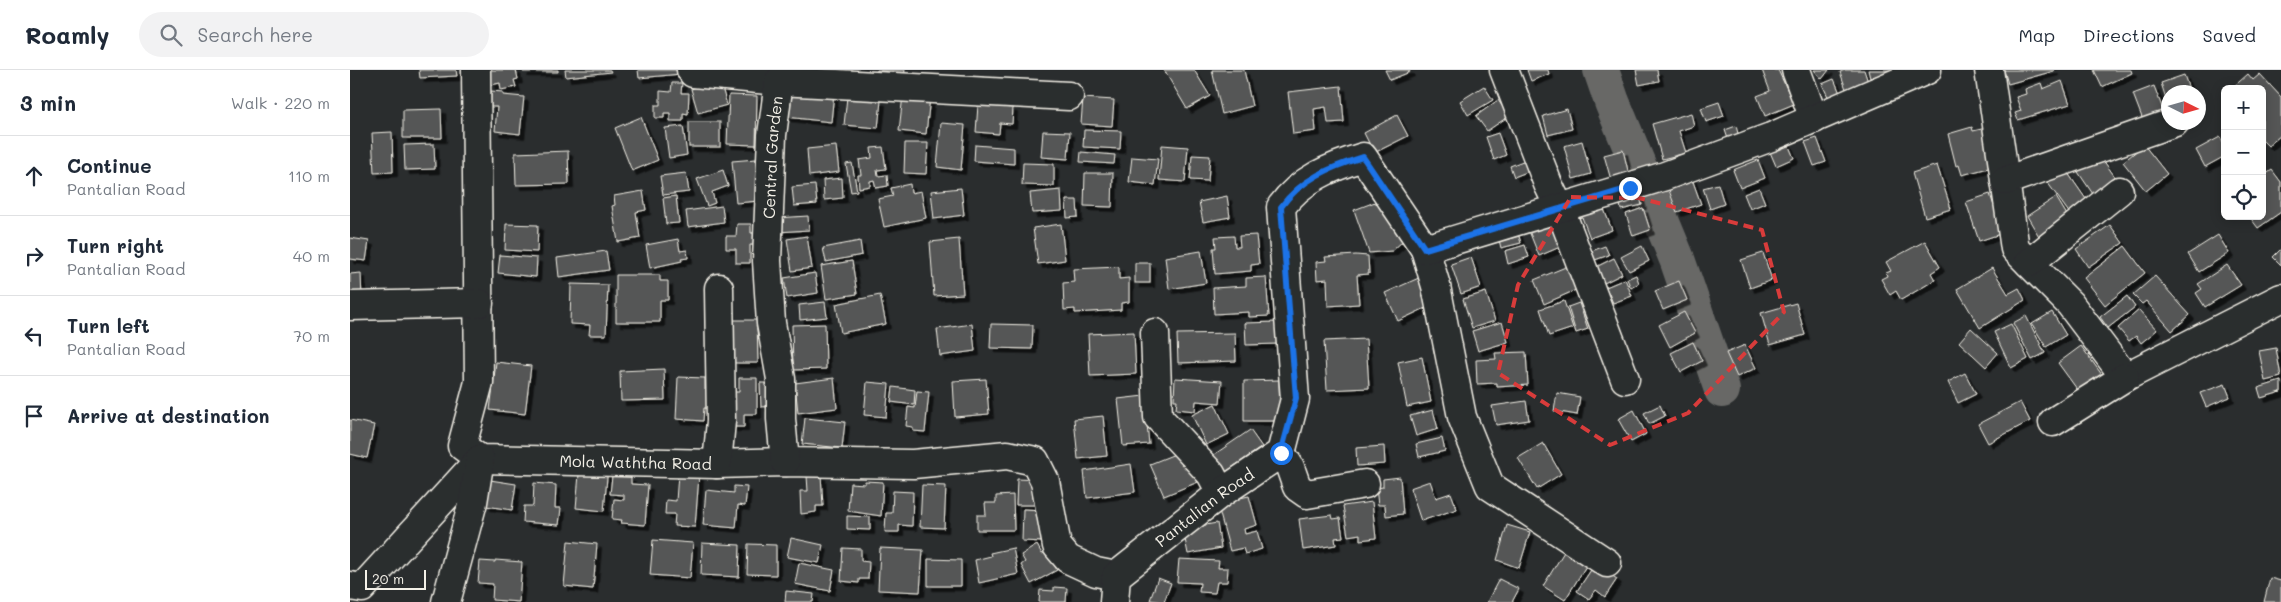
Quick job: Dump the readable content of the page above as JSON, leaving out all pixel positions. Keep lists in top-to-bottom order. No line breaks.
{"streets":{"street":["Central Garden","Mola Waththa Road","Pantalian Road"]},"crossings":[["Central Garden","Mola Waththa Road"],["Mola Waththa Road","Pantalian Road"]],"scale_bar":"20 m","north":"right","page":{"header":"Roamly","search":"Search here","nav":["Map","Directions","Saved"],"heading":["3 min","Walk · 220 m"],"map_buttons":["+","−"],"list":[["Continue","Pantalian Road","110 m"],["Turn right","Pantalian Road","40 m"],["Turn left","Pantalian Road","70 m"],"Arrive at destination"],"scale":"20 m"}}
